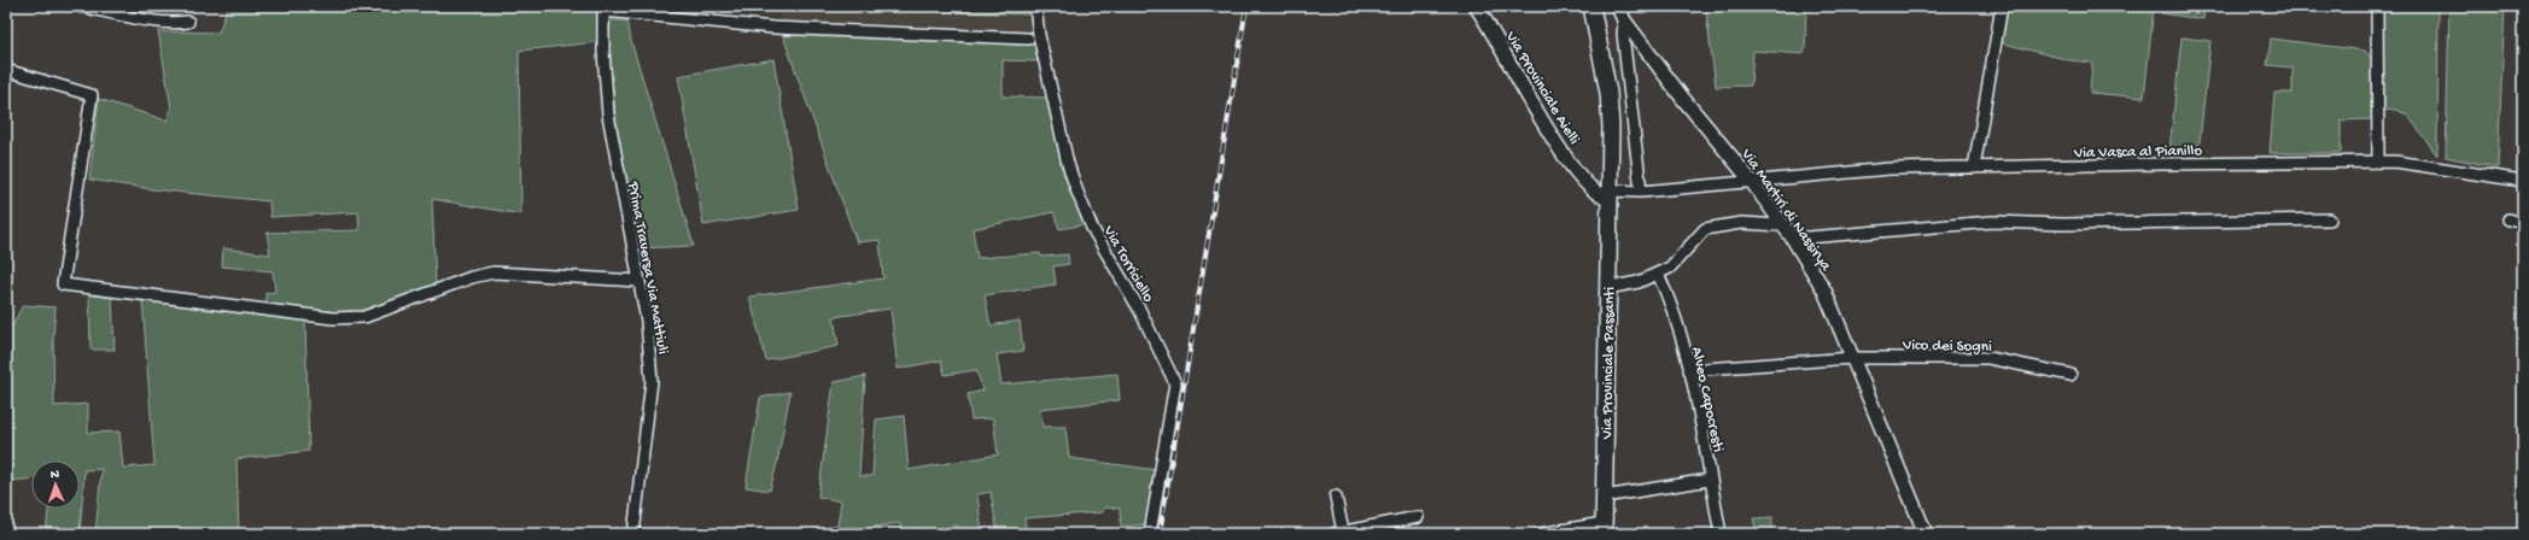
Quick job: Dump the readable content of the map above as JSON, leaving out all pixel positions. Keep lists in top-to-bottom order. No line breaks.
{"streets":{"main road":["Via Provinciale Passanti"],"street":["Via Provinciale Aielli","Via Vasca al Pianillo","Via Martiri di Nassirya","Via Torriciello","Prima Traversa Via Mattiuli","Vico dei Sogni","Alveo Capocresti"]},"crossings":[["Via Provinciale Aielli","Via Vasca al Pianillo"],["Via Provinciale Aielli","Via Provinciale Passanti"],["Via Vasca al Pianillo","Via Martiri di Nassirya"],["Via Vasca al Pianillo","Via Provinciale Passanti"],["Via Martiri di Nassirya","Vico dei Sogni"],["Vico dei Sogni","Alveo Capocresti"]],"north":"top"}
